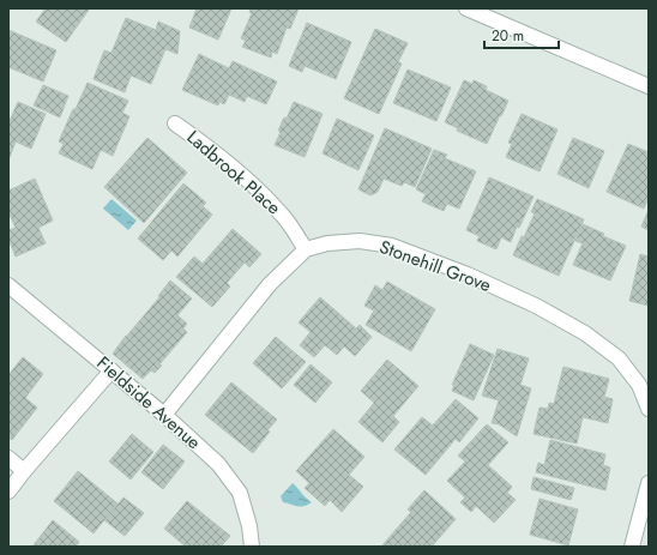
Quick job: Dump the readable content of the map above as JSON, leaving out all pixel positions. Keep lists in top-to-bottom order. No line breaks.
{"streets":{"street":["Ladbrook Place","Stonehill Grove","Fieldside Avenue"]},"crossings":[["Ladbrook Place","Stonehill Grove"],["Stonehill Grove","Fieldside Avenue"]],"scale_bar":"20 m"}
